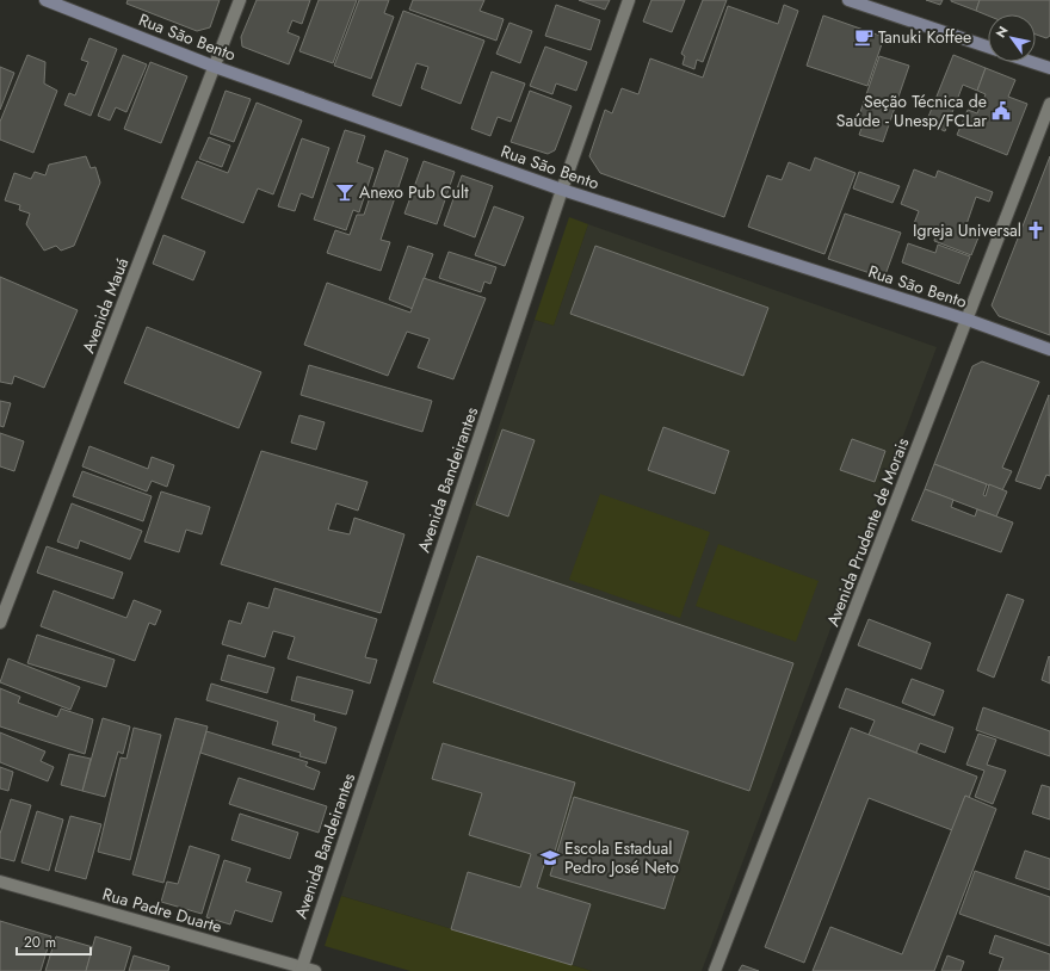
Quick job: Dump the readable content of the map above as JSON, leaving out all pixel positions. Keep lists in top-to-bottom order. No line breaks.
{"streets":{"street":["Rua São Bento","Avenida Mauá","Avenida Bandeirantes","Avenida Prudente de Morais","Rua Padre Duarte"]},"crossings":[["Rua São Bento","Avenida Mauá"],["Rua São Bento","Avenida Bandeirantes"],["Rua São Bento","Avenida Prudente de Morais"],["Avenida Bandeirantes","Rua Padre Duarte"]],"places":{"cafe":["Tanuki Koffee"],"public building":["Seção Técnica de Saúde - Unesp/FCLar"],"bar":["Anexo Pub Cult"],"church":["Igreja Universal"],"school or university":["Escola Estadual Pedro José Neto"]},"scale_bar":"20 m","north":"top left"}
